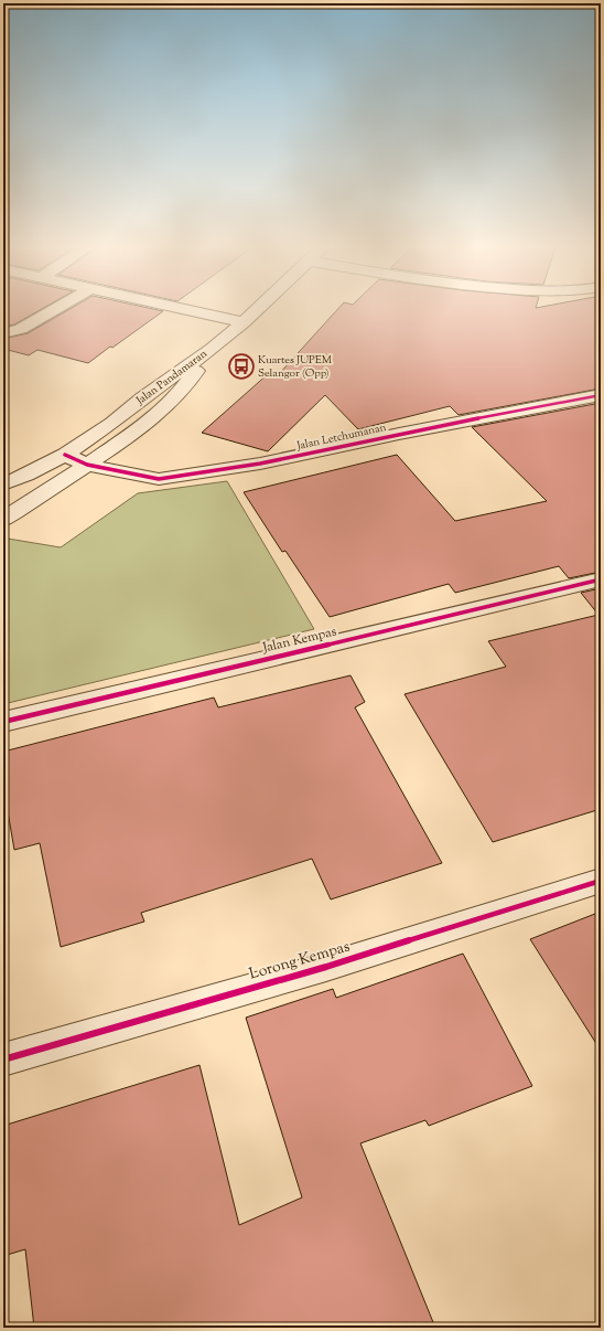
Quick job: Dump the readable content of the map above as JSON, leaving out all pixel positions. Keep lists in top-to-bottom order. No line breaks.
{"streets":{"street":["Jalan Pandamaran","Jalan Letchumanan","Jalan Kempas","Lorong Kempas"]},"crossings":[["Jalan Pandamaran","Jalan Letchumanan"]],"places":{"bus stop":["Kuartes JUPEM Selangor (Opp)"]}}
